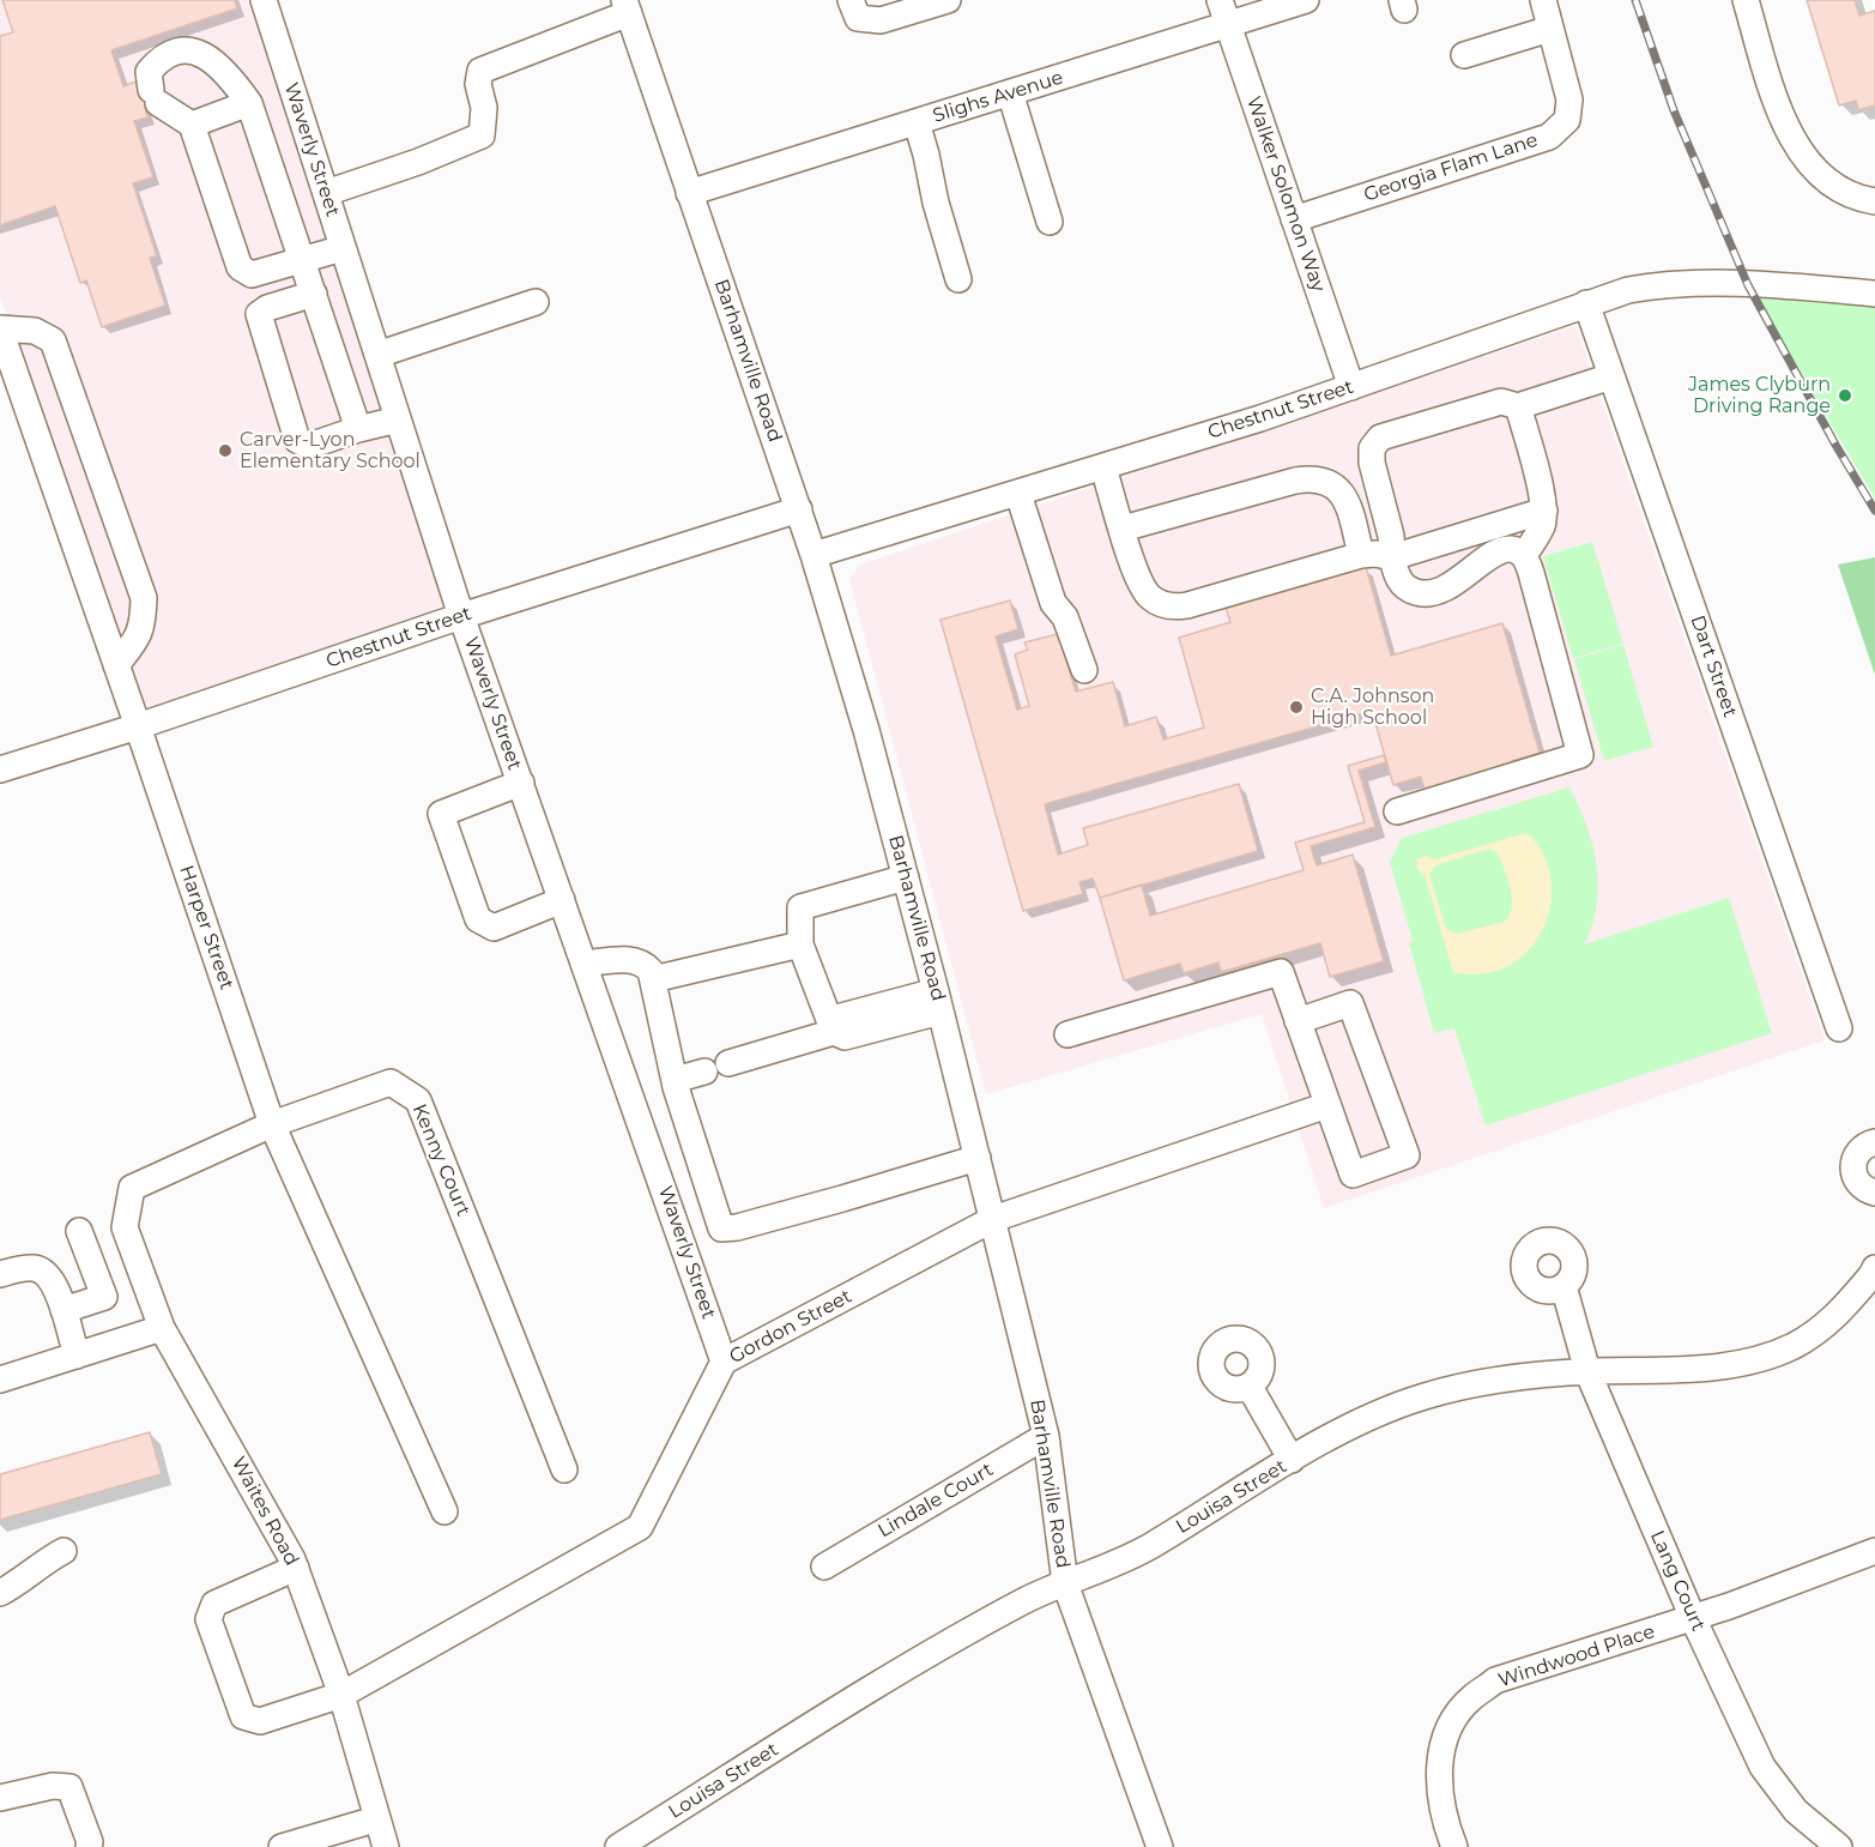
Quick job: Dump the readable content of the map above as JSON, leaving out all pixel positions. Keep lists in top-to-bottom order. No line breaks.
{"streets":{"street":["Slighs Avenue","Waverly Street","Georgia Flam Lane","Walker Solomon Way","Barhamville Road","Chestnut Street","Dart Street","Harper Street","Kenny Court","Gordon Street","Louisa Street","Lindale Court","Waites Road","Lang Court","Windwood Place"]},"crossings":[["Slighs Avenue","Walker Solomon Way"],["Slighs Avenue","Barhamville Road"],["Waverly Street","Chestnut Street"],["Waverly Street","Gordon Street"],["Georgia Flam Lane","Walker Solomon Way"],["Walker Solomon Way","Chestnut Street"],["Barhamville Road","Chestnut Street"],["Barhamville Road","Gordon Street"],["Barhamville Road","Louisa Street"],["Barhamville Road","Lindale Court"],["Chestnut Street","Dart Street"],["Chestnut Street","Harper Street"],["Harper Street","Kenny Court"],["Kenny Court","Waites Road"],["Gordon Street","Waites Road"],["Louisa Street","Lang Court"],["Lang Court","Windwood Place"]],"places":["James Clyburn Driving Range","Carver-Lyon Elementary School","C.A. Johnson High School"]}
